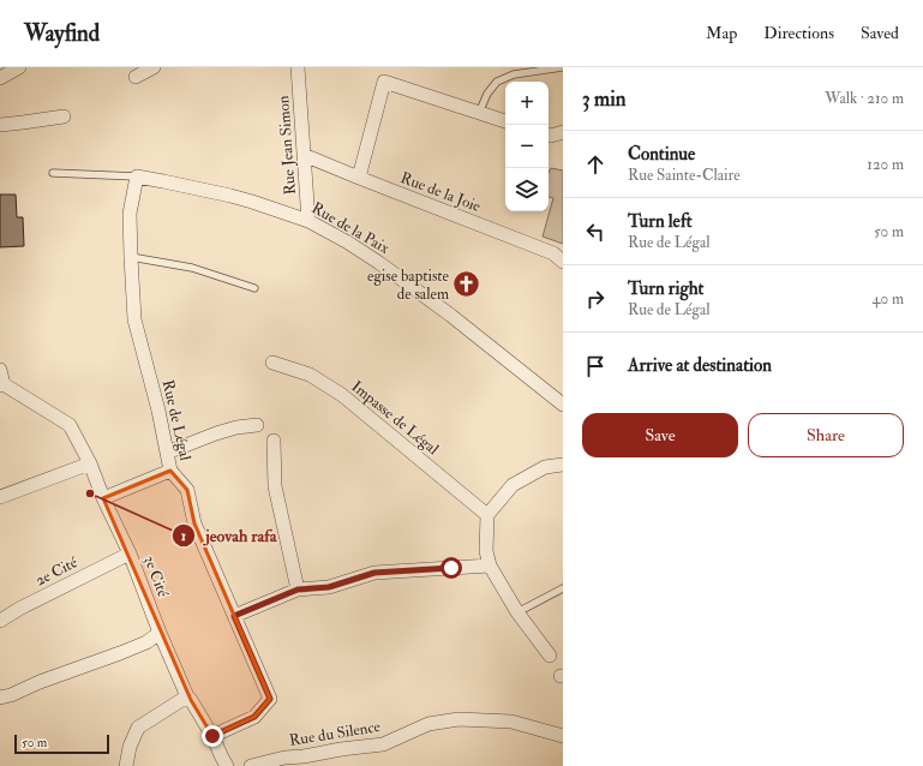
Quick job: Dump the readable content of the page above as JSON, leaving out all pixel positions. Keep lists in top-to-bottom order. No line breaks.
{"streets":{"street":["Rue Jean Simon","Rue de la Joie","Rue de la Paix","Impasse de Légal","Rue de Légal","2e Cité","3e Cité","Rue du Silence"]},"crossings":[["Rue Jean Simon","Rue de la Joie"],["Rue Jean Simon","Rue de la Paix"],["Rue de la Paix","Rue de Légal"],["Rue de Légal","3e Cité"],["2e Cité","3e Cité"]],"places":{"church":["egise baptiste de salem"],"other":["jeovah rafa"]},"scale_bar":"50 m","page":{"header":"Wayfind","nav":["Map","Directions","Saved"],"heading":["3 min","Walk · 210 m"],"map_buttons":["+","−"],"list":[["Continue","Rue Sainte-Claire","120 m"],["Turn left","Rue de Légal","50 m"],["Turn right","Rue de Légal","40 m"],"Arrive at destination"],"buttons":["Save","Share"],"scale":"50 m"}}
